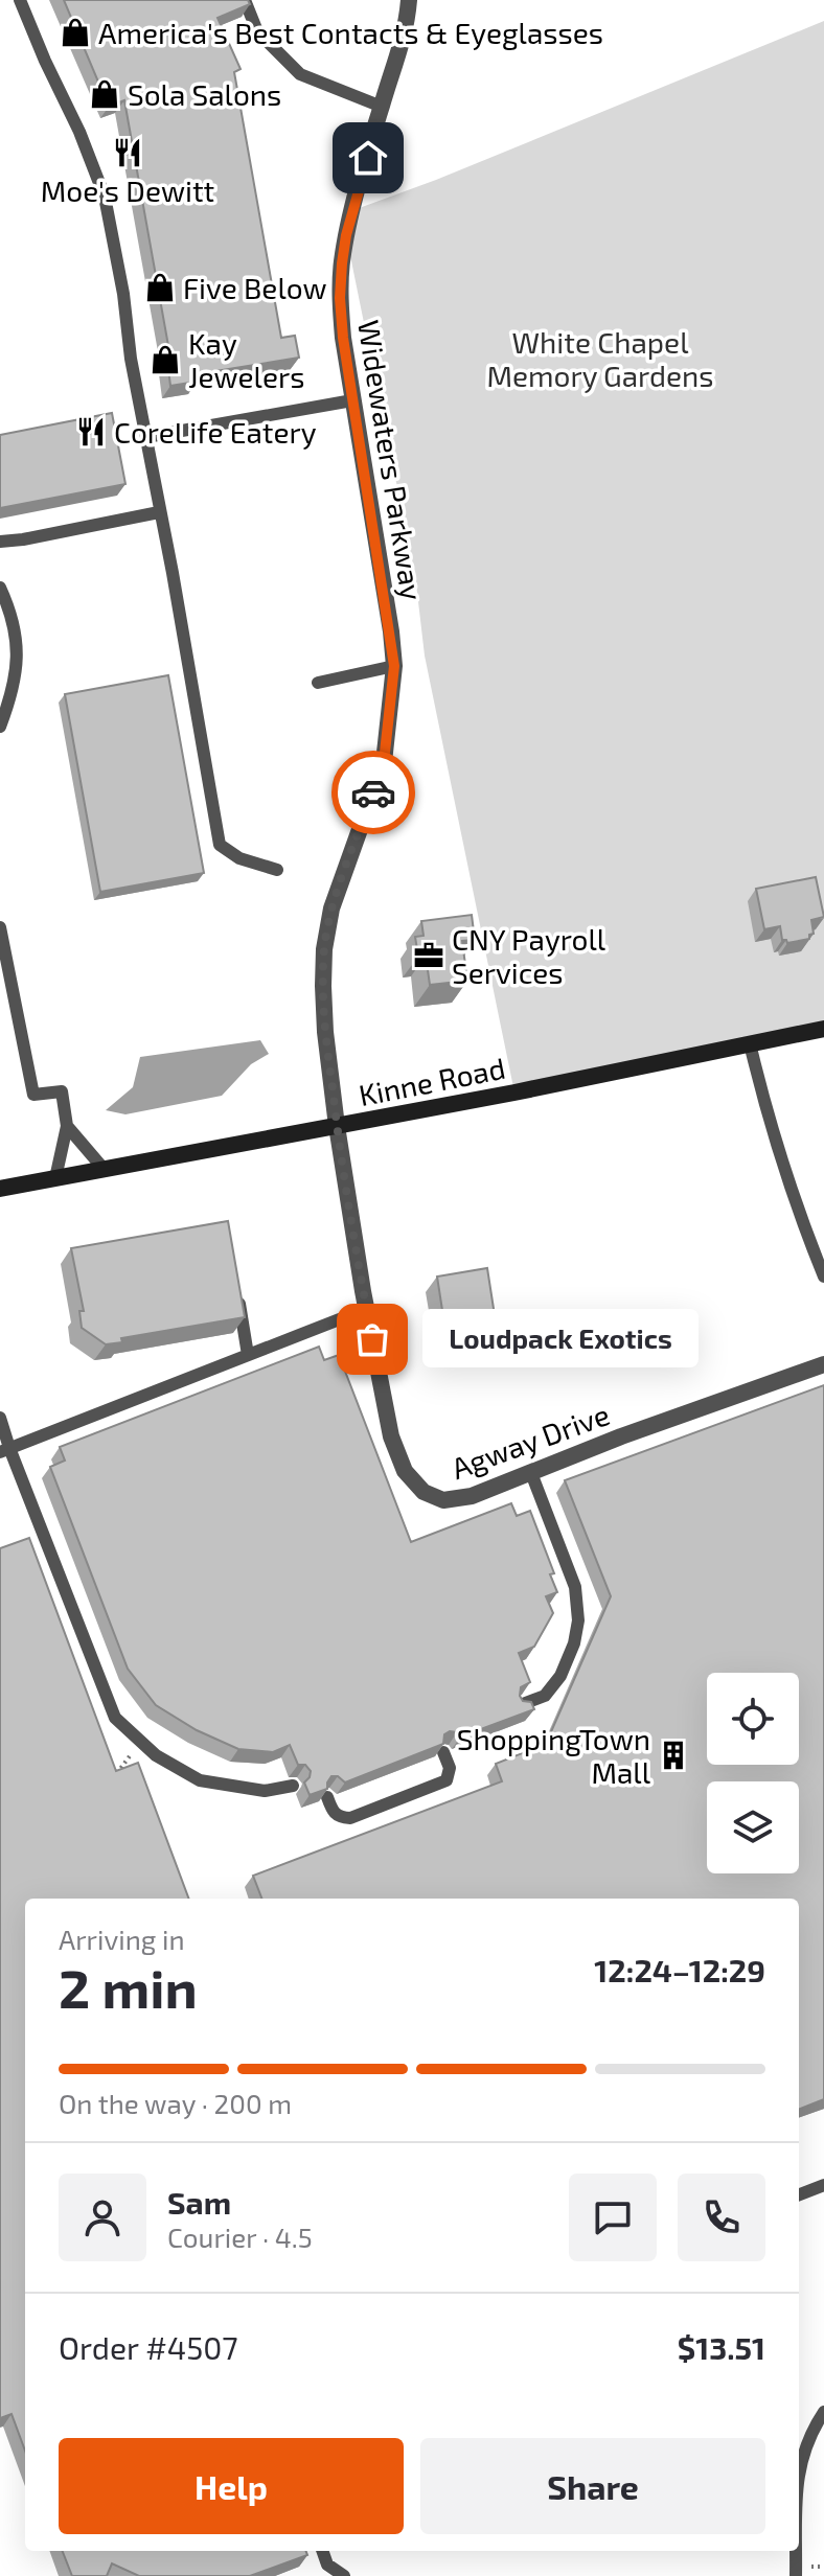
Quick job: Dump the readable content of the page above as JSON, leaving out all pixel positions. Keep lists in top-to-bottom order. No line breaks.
{"streets":{"street":["Widewaters Parkway","Kinne Road","Agway Drive"]},"crossings":[["Widewaters Parkway","Kinne Road"],["Widewaters Parkway","Agway Drive"],["Kinne Road","Agway Drive"]],"parks":["White Chapel Memory Gardens"],"places":{"shop":["America's Best Contacts & Eyeglasses","Sola Salons","Five Below","Kay Jewelers"],"restaurant":["Moe's Dewitt","CoreLife Eatery"],"office":["CNY Payroll Services"],"other":["Loudpack Exotics"],"building":["ShoppingTown Mall"]},"page":{"bubble":"Loudpack Exotics","heading":["2 min","Arriving in","12:24–12:29"],"panel":["Sam","Courier · 4.5","Order #4507","$13.51"],"bar":"On the way · 200 m","buttons":["Help","Share"]}}
